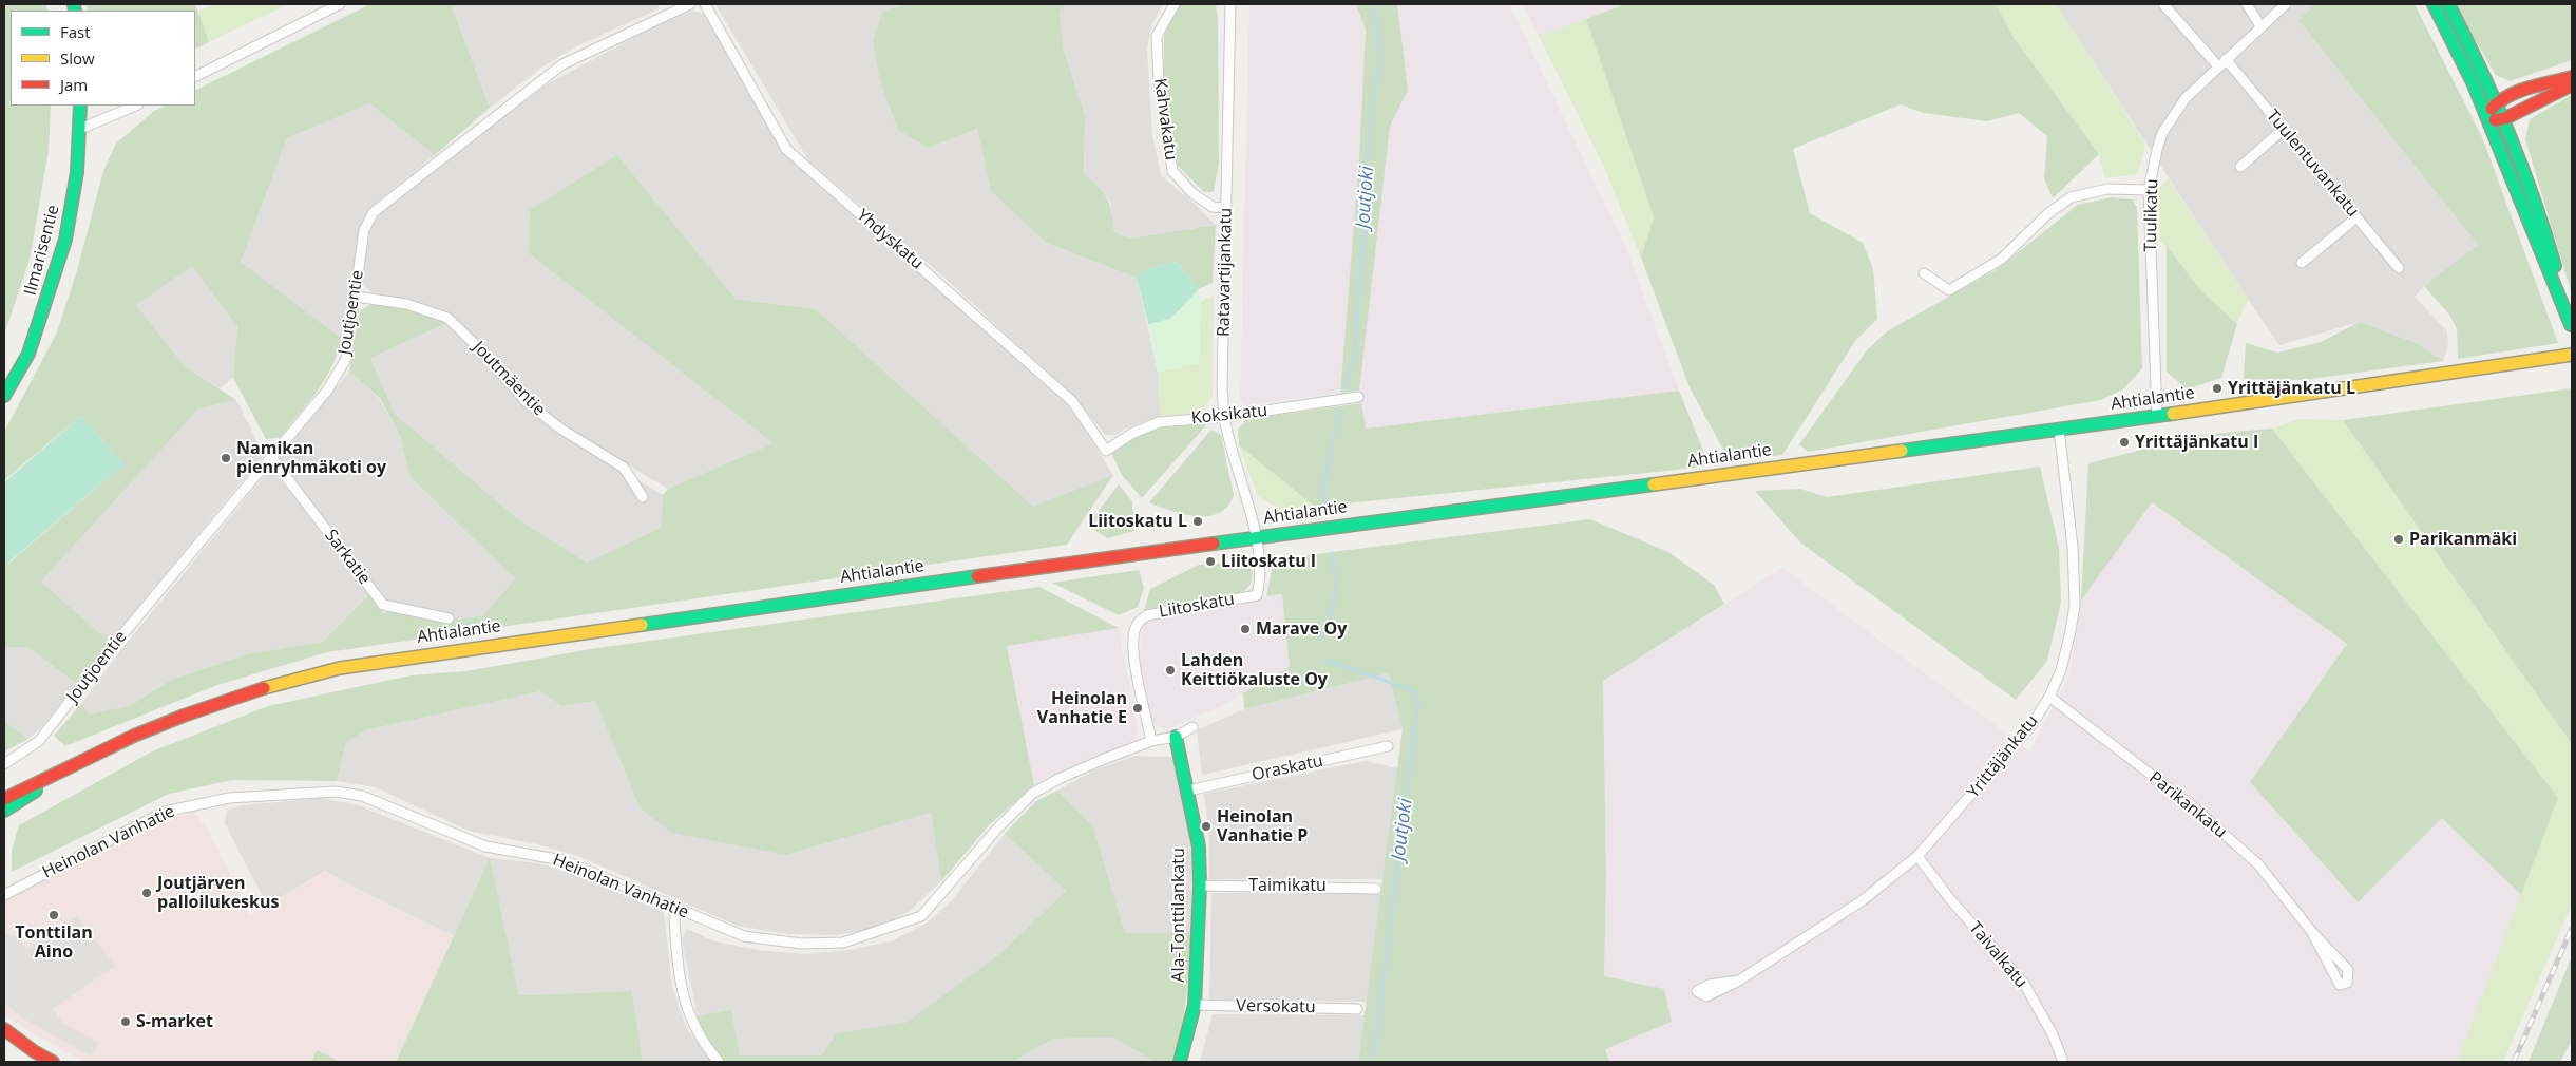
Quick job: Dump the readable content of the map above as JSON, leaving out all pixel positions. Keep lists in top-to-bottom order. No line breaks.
{"streets":{"main road":["Ilmarisentie","Ahtialantie","Ala-Tonttilankatu"],"street":["Kahvakatu","Tuulentuvankatu","Tuulikatu","Yhdyskatu","Ratavartijankatu","Joutjoentie","Joutmäentie","Koksikatu","Sarkatie","Liitoskatu","Yrittäjänkatu","Oraskatu","Parikankatu","Heinolan Vanhatie","Taimikatu","Taivalkatu","Versokatu"]},"crossings":[["Kahvakatu","Ratavartijankatu"],["Tuulentuvankatu","Tuulikatu"],["Tuulikatu","Ahtialantie"],["Yhdyskatu","Koksikatu"],["Ratavartijankatu","Ahtialantie"],["Ratavartijankatu","Koksikatu"],["Ratavartijankatu","Liitoskatu"],["Joutjoentie","Joutmäentie"],["Joutjoentie","Sarkatie"],["Ahtialantie","Liitoskatu"],["Ahtialantie","Yrittäjänkatu"],["Liitoskatu","Heinolan Vanhatie"],["Yrittäjänkatu","Parikankatu"],["Yrittäjänkatu","Taivalkatu"],["Oraskatu","Ala-Tonttilankatu"],["Heinolan Vanhatie","Ala-Tonttilankatu"],["Taimikatu","Ala-Tonttilankatu"],["Ala-Tonttilankatu","Versokatu"]],"water":["Joutjoki"],"places":["Yrittäjänkatu L","Yrittäjänkatu I","Namikan pienryhmäkoti oy","Liitoskatu L","Parikanmäki","Liitoskatu I","Marave Oy","Lahden Keittiökaluste Oy","Heinolan Vanhatie E","Heinolan Vanhatie P","Joutjärven palloilukeskus","Tonttilan Aino","S-market"],"legend":["Fast","Slow","Jam"]}
